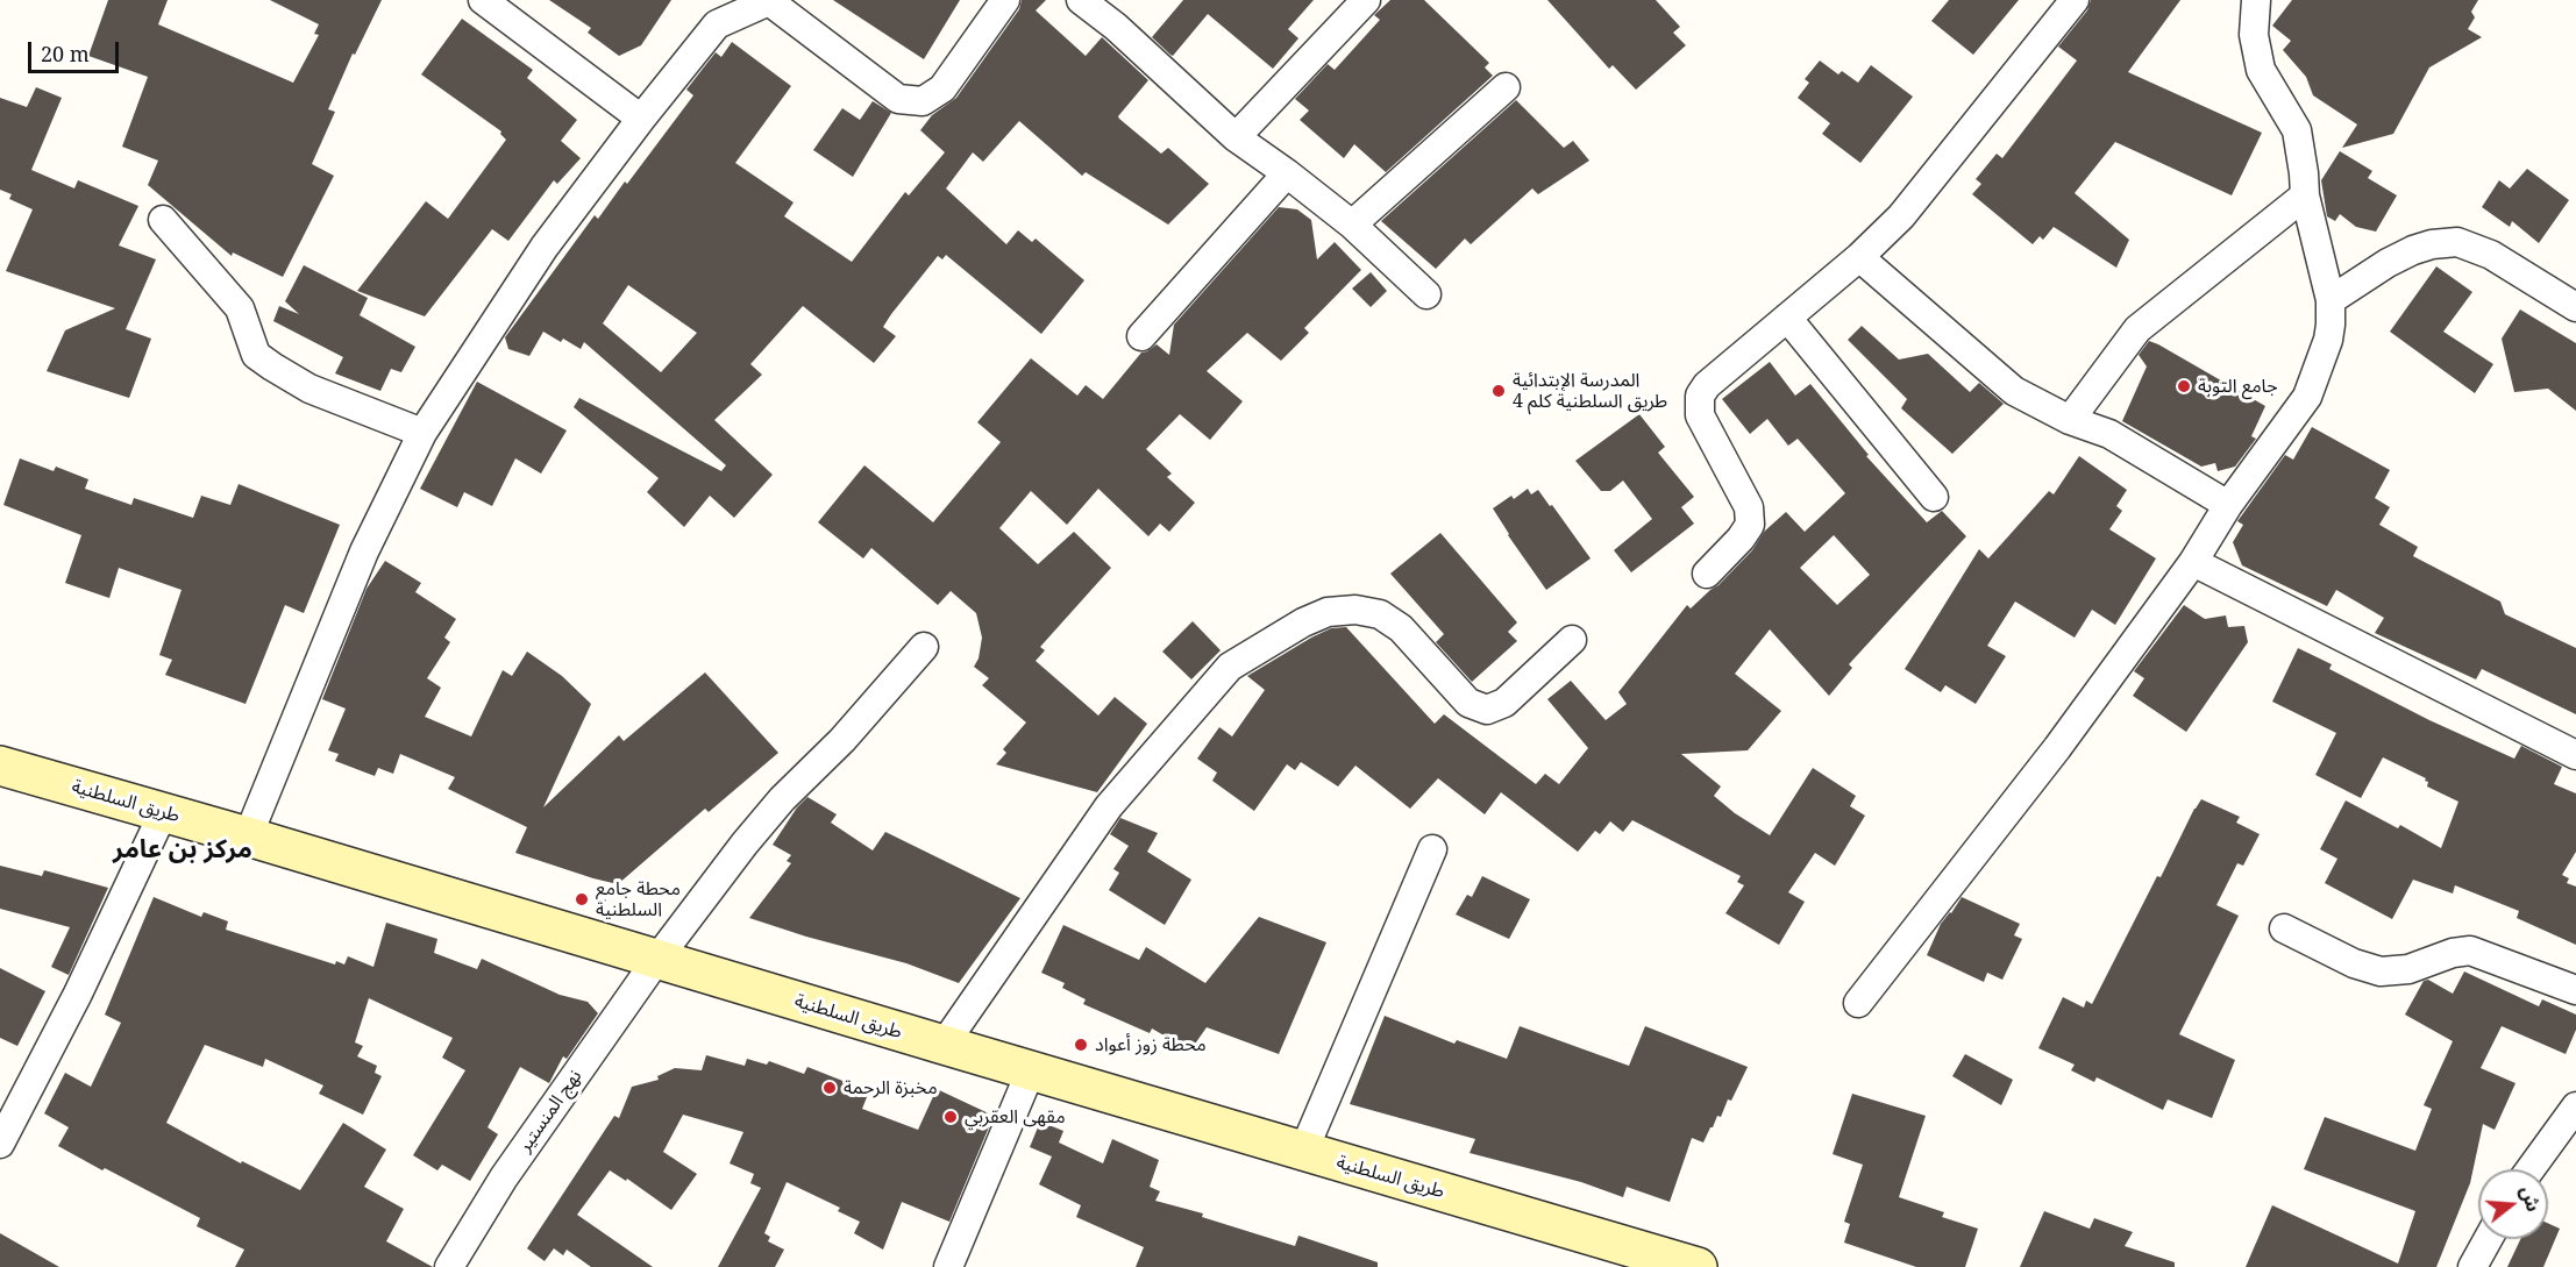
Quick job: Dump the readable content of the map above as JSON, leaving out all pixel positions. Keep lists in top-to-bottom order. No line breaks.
{"streets":{"main road":["طريق السلطنية"],"street":["نهج المنستير"]},"crossings":[["طريق السلطنية","نهج المنستير"]],"districts":["مركز بن عامر"],"places":["جامع التوبة","المدرسة الإبتدائية طريق السلطنية كلم 4","محطة جامع السلطنية","محطة زوز أعواد","مخبزة الرحمة","مقهى العقربي"],"scale_bar":"20 m","north":"right"}
